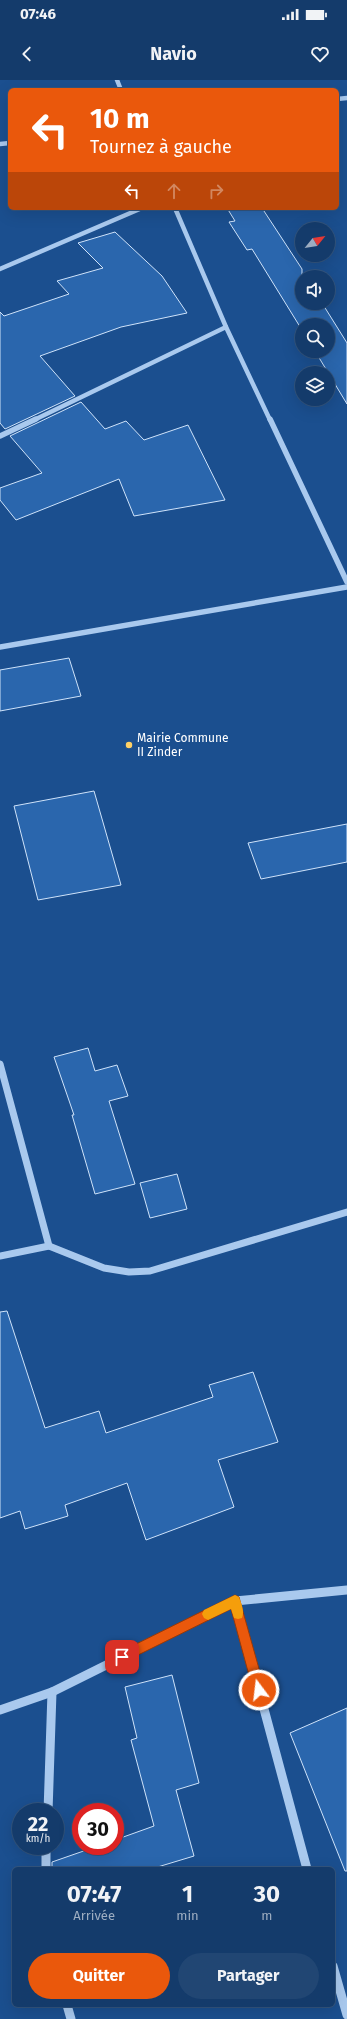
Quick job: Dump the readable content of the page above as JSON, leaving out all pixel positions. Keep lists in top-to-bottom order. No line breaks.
{"places":["Mairie Commune II Zinder"],"north":"top right","page":{"status":"07:46","header":"Navio","turn":["10 m","Tournez à gauche"],"speed":"22 km/h","limit":"30","eta":["07:47","Arrivée","1","min","30","m"],"buttons":["Quitter","Partager"]}}
